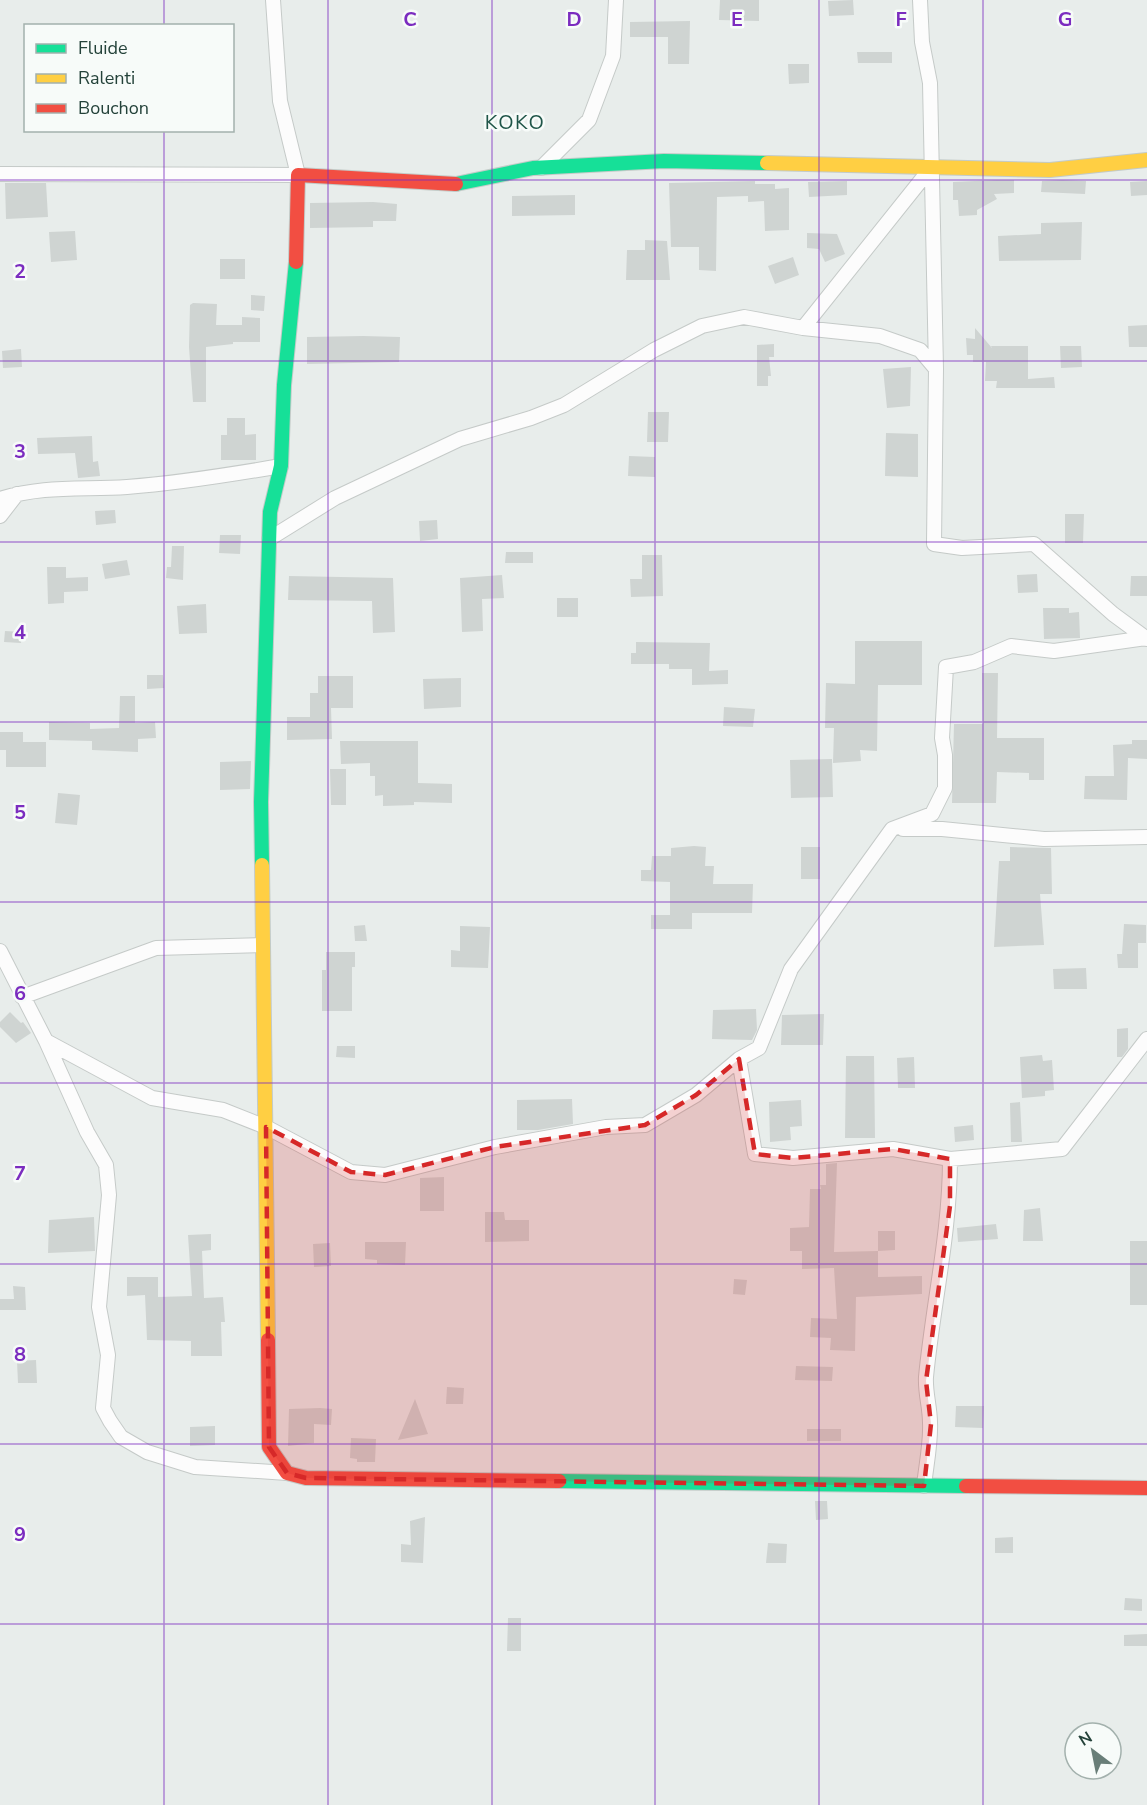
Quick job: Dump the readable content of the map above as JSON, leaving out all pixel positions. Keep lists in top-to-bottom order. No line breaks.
{"districts":["KOKO"],"legend":["Fluide","Ralenti","Bouchon"],"north":"top left","grid":{"columns":["C","D","E","F","G"],"rows":["2","3","4","5","6","7","8","9"]}}
